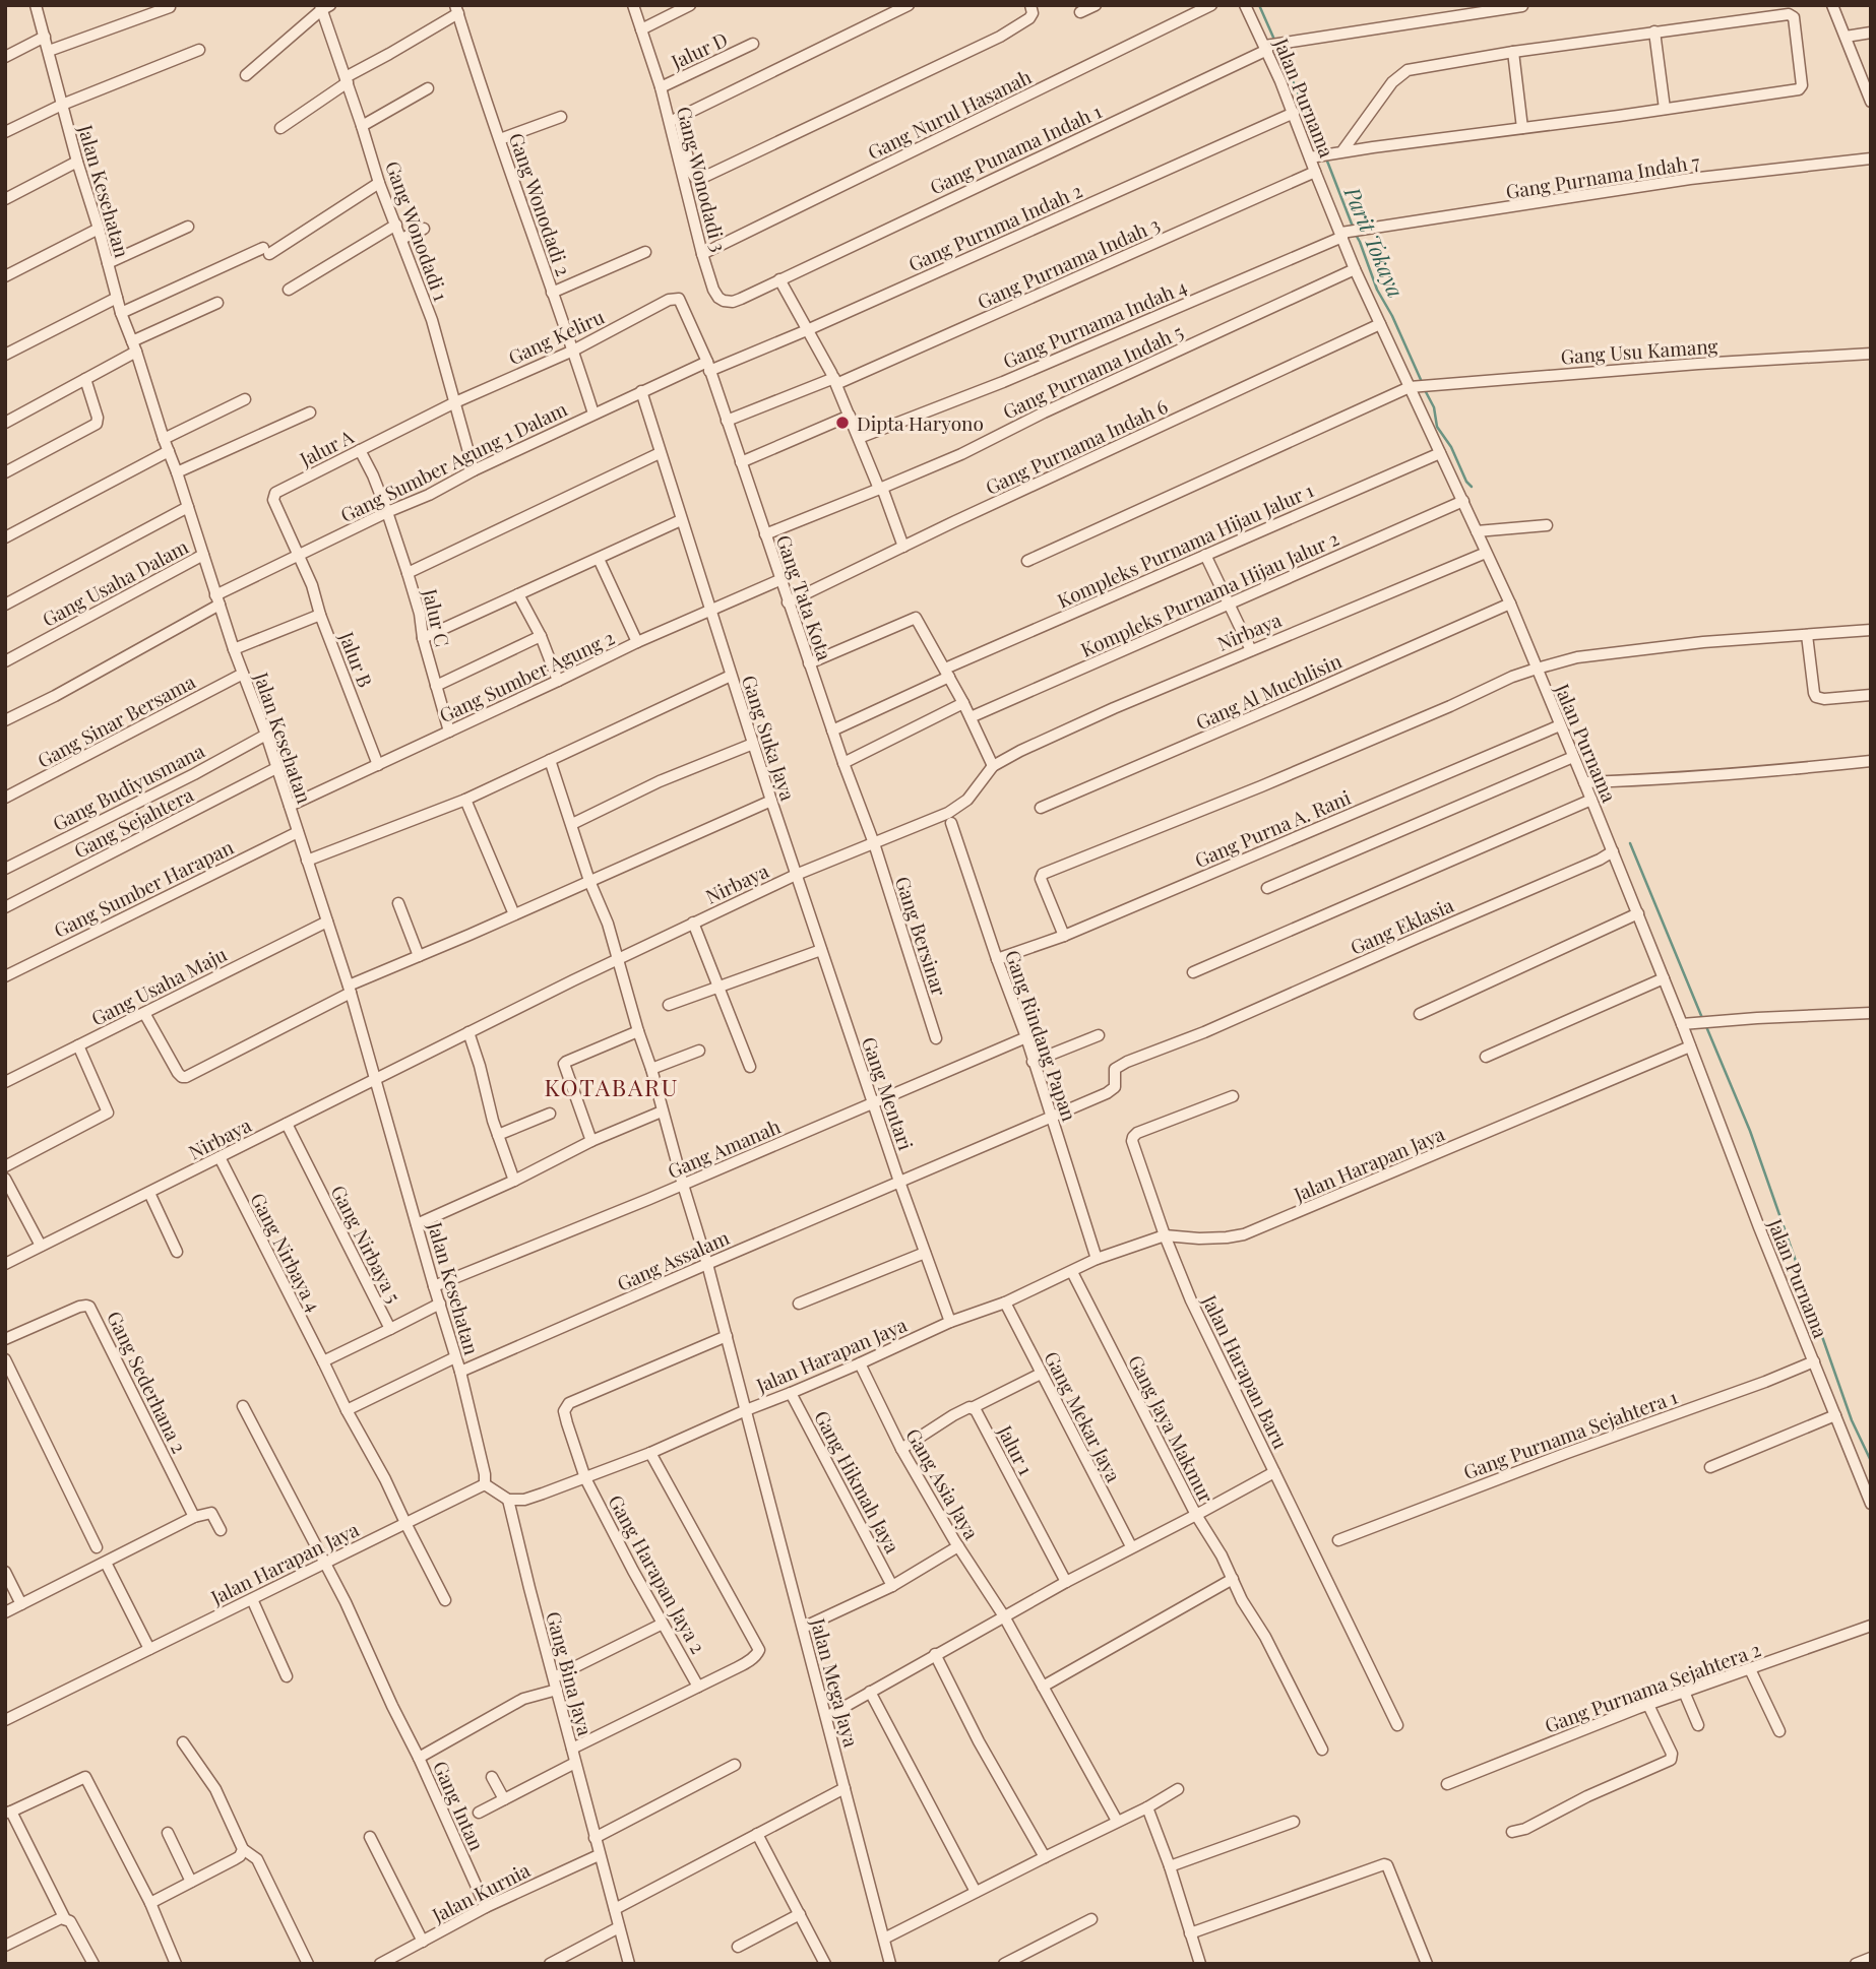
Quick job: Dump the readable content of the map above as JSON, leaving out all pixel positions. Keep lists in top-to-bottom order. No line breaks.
{"streets":{"street":["Jalur D","Jalan Purnama","Gang Nurul Hasanah","Gang Punama Indah 1","Gang Purnama Indah 7","Gang Wonodadi 3","Jalan Kesehatan","Gang Wonodadi 2","Gang Purnma Indah 2","Gang Wonodadi 1","Gang Purnama Indah 3","Gang Purnama Indah 4","Gang Keliru","Gang Usu Kamang","Gang Purnama Indah 5","Gang Purnama Indah 6","Jalur A","Gang Sumber Agung 1 Dalam","Kompleks Purnama Hijau Jalur 1","Gang Usaha Dalam","Kompleks Purnama Hijau Jalur 2","Gang Tata Kota","Jalur C","Nirbaya","Jalur B","Gang Sumber Agung 2","Gang Al Muchlisin","Gang Sinar Bersama","Gang Suka Jaya","Gang Budiyusmana","Gang Sejahtera","Gang Purna A. Rani","Gang Sumber Harapan","Gang Eklasia","Gang Bersinar","Gang Usaha Maju","Gang Rindang Papan","Gang Mentari","Gang Amanah","Jalan Harapan Jaya","Gang Nirbaya 5","Gang Nirbaya 4","Gang Assalam","Jalan Harapan Baru","Gang Sederhana 2","Gang Mekar Jaya","Gang Jaya Makmur","Gang Purnama Sejahtera 1","Jalur 1","Gang Hikmah Jaya","Gang Asia Jaya","Gang Harapan Jaya 2","Gang Bina Jaya","Jalan Mega Jaya","Gang Purnama Sejahtera 2","Gang Intan","Jalan Kurnia"]},"crossings":[["Jalur D","Gang Wonodadi 3"],["Jalan Purnama","Gang Punama Indah 1"],["Jalan Purnama","Gang Purnama Indah 7"],["Jalan Purnama","Gang Purnma Indah 2"],["Jalan Purnama","Gang Purnama Indah 3"],["Jalan Purnama","Gang Purnama Indah 4"],["Jalan Purnama","Gang Usu Kamang"],["Jalan Purnama","Gang Purnama Indah 5"],["Jalan Purnama","Gang Purnama Indah 6"],["Jalan Purnama","Kompleks Purnama Hijau Jalur 1"],["Jalan Purnama","Kompleks Purnama Hijau Jalur 2"],["Jalan Purnama","Nirbaya"],["Jalan Purnama","Gang Al Muchlisin"],["Jalan Purnama","Gang Purna A. Rani"],["Jalan Purnama","Gang Eklasia"],["Jalan Purnama","Jalan Harapan Jaya"],["Jalan Purnama","Gang Purnama Sejahtera 1"],["Gang Nurul Hasanah","Gang Wonodadi 3"],["Gang Punama Indah 1","Gang Wonodadi 3"],["Gang Purnama Indah 7","Gang Purnama Indah 4"],["Jalan Kesehatan","Gang Sumber Agung 1 Dalam"],["Jalan Kesehatan","Gang Usaha Dalam"],["Jalan Kesehatan","Nirbaya"],["Jalan Kesehatan","Jalur B"],["Jalan Kesehatan","Gang Sumber Agung 2"],["Jalan Kesehatan","Gang Sinar Bersama"],["Jalan Kesehatan","Gang Budiyusmana"],["Jalan Kesehatan","Gang Sejahtera"],["Jalan Kesehatan","Gang Sumber Harapan"],["Jalan Kesehatan","Gang Usaha Maju"],["Jalan Kesehatan","Gang Amanah"],["Jalan Kesehatan","Jalan Harapan Jaya"],["Jalan Kesehatan","Gang Nirbaya 5"],["Jalan Kesehatan","Gang Assalam"],["Gang Wonodadi 2","Gang Keliru"],["Gang Wonodadi 2","Gang Sumber Agung 1 Dalam"],["Gang Purnma Indah 2","Gang Sumber Agung 1 Dalam"],["Gang Purnma Indah 2","Gang Tata Kota"],["Gang Wonodadi 1","Gang Keliru"],["Gang Wonodadi 1","Jalur A"],["Gang Wonodadi 1","Gang Sumber Agung 1 Dalam"],["Gang Purnama Indah 3","Gang Tata Kota"],["Gang Keliru","Jalur A"],["Gang Keliru","Gang Tata Kota"],["Gang Purnama Indah 5","Gang Tata Kota"],["Gang Purnama Indah 6","Gang Tata Kota"],["Jalur A","Gang Sumber Agung 1 Dalam"],["Jalur A","Jalur C"],["Gang Sumber Agung 1 Dalam","Gang Tata Kota"],["Gang Sumber Agung 1 Dalam","Jalur C"],["Gang Sumber Agung 1 Dalam","Gang Suka Jaya"],["Kompleks Purnama Hijau Jalur 1","Gang Tata Kota"],["Gang Tata Kota","Nirbaya"],["Gang Tata Kota","Gang Sumber Agung 2"],["Gang Tata Kota","Gang Bersinar"],["Jalur C","Gang Sumber Agung 2"],["Nirbaya","Gang Suka Jaya"],["Nirbaya","Gang Bersinar"],["Nirbaya","Gang Rindang Papan"],["Nirbaya","Gang Mentari"],["Nirbaya","Gang Nirbaya 5"],["Nirbaya","Gang Nirbaya 4"],["Nirbaya","Jalan Mega Jaya"],["Jalur B","Gang Sumber Agung 2"],["Gang Sumber Agung 2","Gang Suka Jaya"],["Gang Suka Jaya","Gang Mentari"],["Gang Purna A. Rani","Gang Rindang Papan"],["Gang Eklasia","Gang Rindang Papan"],["Gang Eklasia","Gang Assalam"],["Gang Rindang Papan","Gang Amanah"],["Gang Rindang Papan","Jalan Harapan Jaya"],["Gang Rindang Papan","Gang Assalam"],["Gang Mentari","Gang Amanah"],["Gang Mentari","Jalan Harapan Jaya"],["Gang Mentari","Gang Assalam"],["Gang Amanah","Jalan Mega Jaya"],["Jalan Harapan Jaya","Gang Nirbaya 4"],["Jalan Harapan Jaya","Jalan Harapan Baru"],["Jalan Harapan Jaya","Gang Mekar Jaya"],["Jalan Harapan Jaya","Gang Jaya Makmur"],["Jalan Harapan Jaya","Gang Hikmah Jaya"],["Jalan Harapan Jaya","Gang Asia Jaya"],["Jalan Harapan Jaya","Gang Harapan Jaya 2"],["Jalan Harapan Jaya","Gang Bina Jaya"],["Jalan Harapan Jaya","Jalan Mega Jaya"],["Jalan Harapan Jaya","Gang Intan"],["Gang Assalam","Jalan Mega Jaya"],["Gang Harapan Jaya 2","Jalan Mega Jaya"],["Gang Bina Jaya","Jalan Kurnia"],["Gang Intan","Jalan Kurnia"]],"districts":["KOTABARU"],"water":["Parit Tokaya"],"places":["Dipta Haryono"]}
